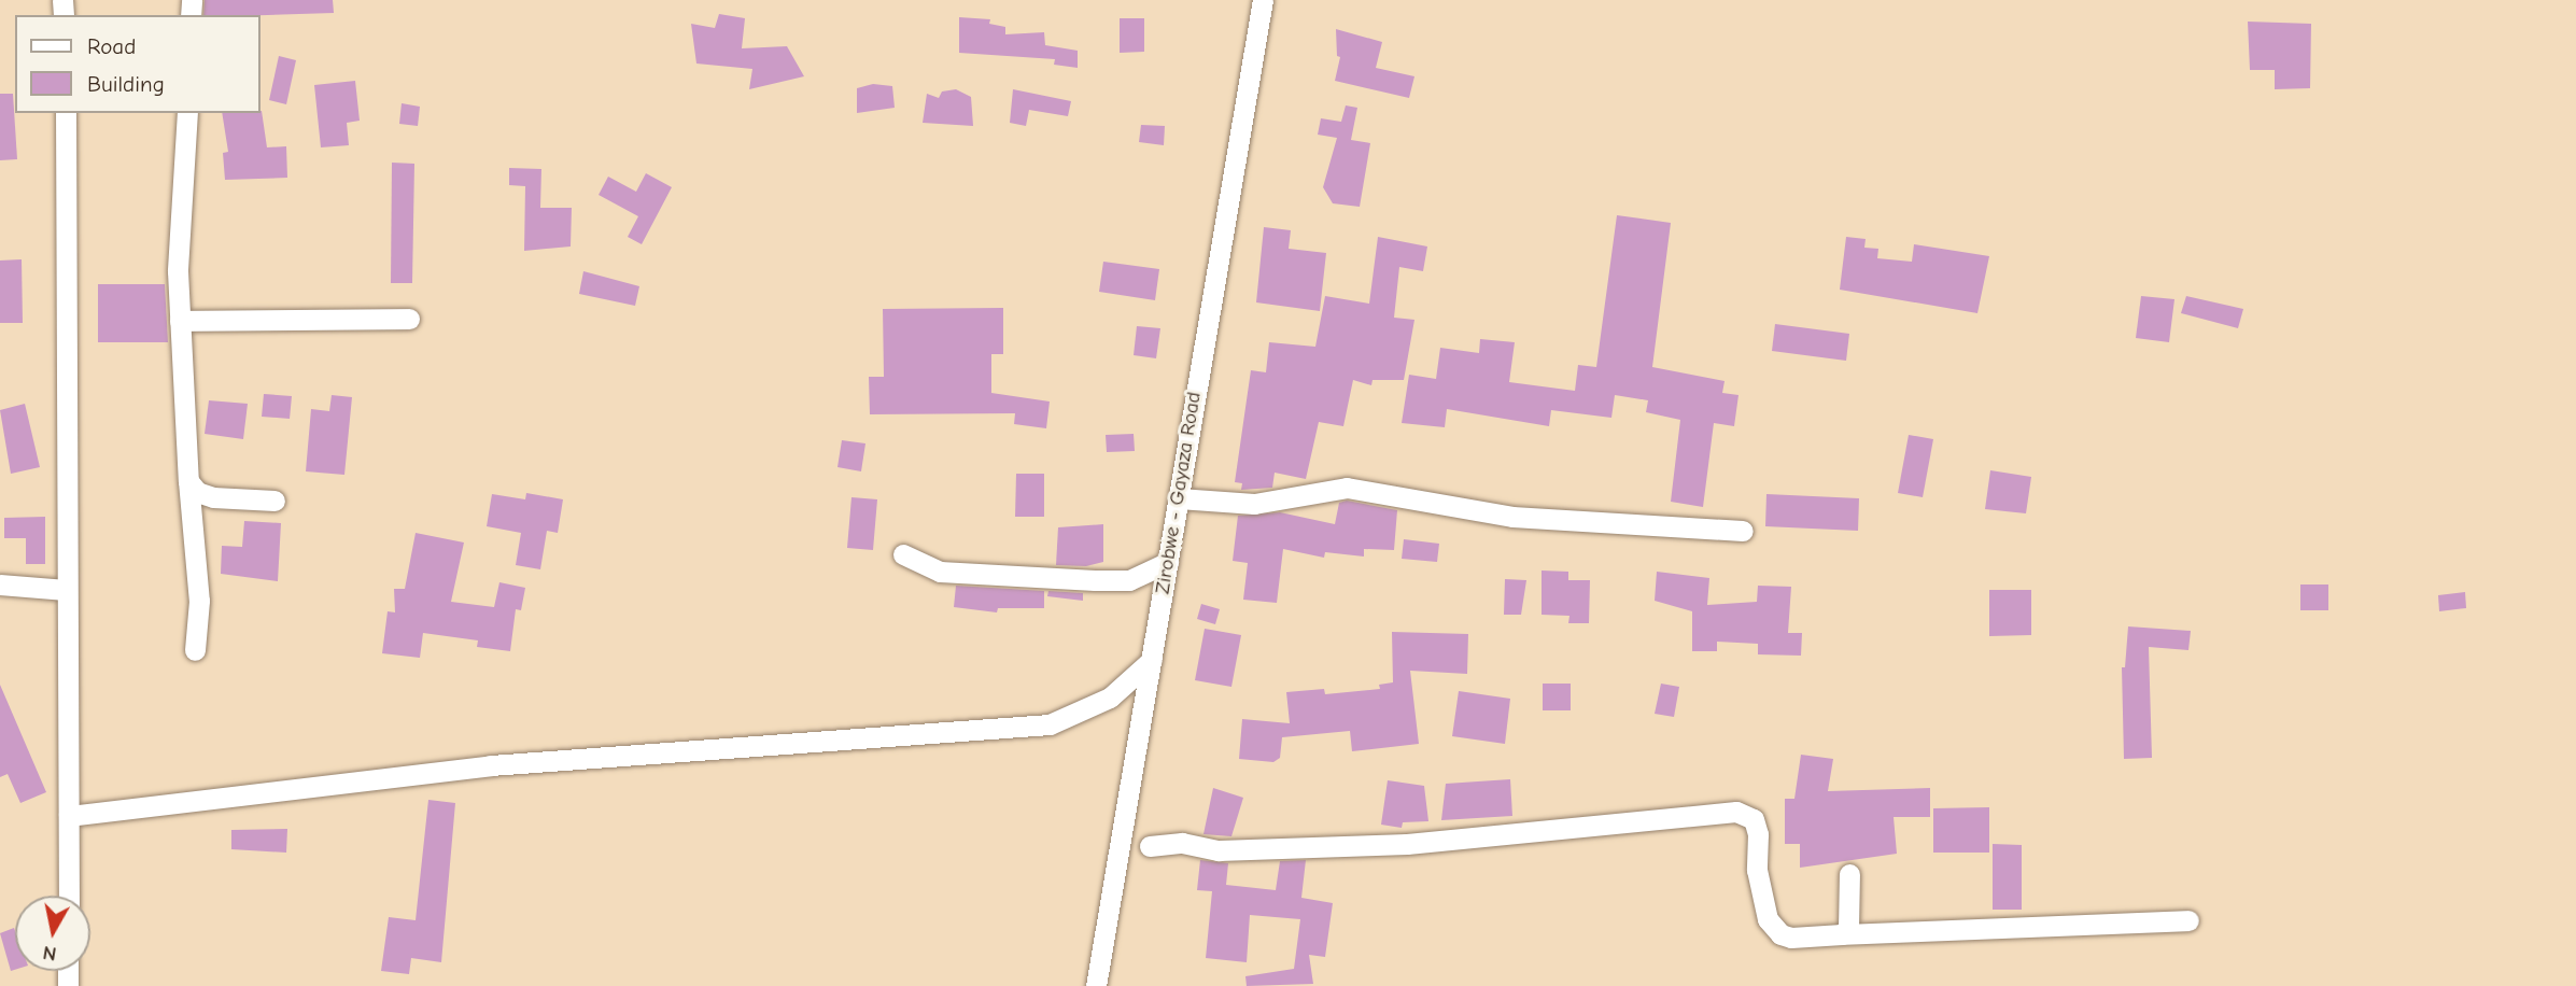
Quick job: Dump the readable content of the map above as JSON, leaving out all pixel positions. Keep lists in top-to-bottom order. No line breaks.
{"streets":{"street":["Zirobwe - Gayaza Road"]},"legend":["Road","Building"],"north":"bottom"}
